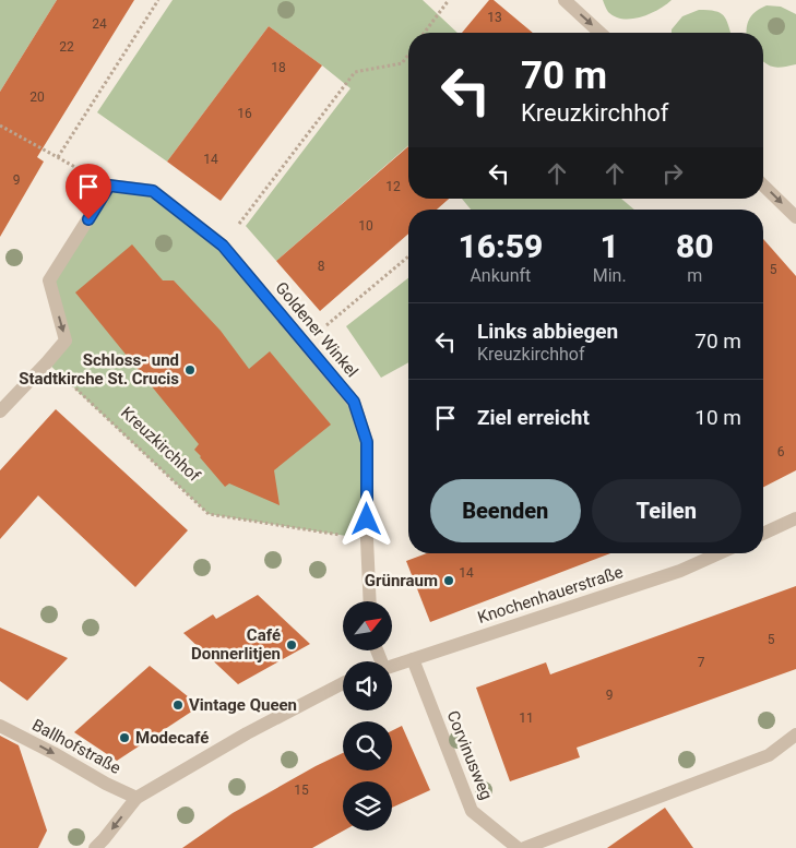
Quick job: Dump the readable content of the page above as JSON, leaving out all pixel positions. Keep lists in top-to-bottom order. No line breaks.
{"streets":{"street":["Goldener Winkel","Knochenhauerstraße","Ballhofstraße","Corvinusweg"],"path":["Kreuzkirchhof"]},"crossings":[["Goldener Winkel","Kreuzkirchhof"],["Knochenhauerstraße","Corvinusweg"]],"one_way":["Ballhofstraße"],"places":["Schloss- und Stadtkirche St. Crucis","Grünraum","Café Donnerlitjen","Vintage Queen","Modecafé"],"house_numbers":["13","24","22","18","20","16","14","9","12","10","8","5","6","14","5","7","9","11","15"],"north":"top right","page":{"turn":["70 m","Kreuzkirchhof"],"eta":["16:59","Ankunft","1","Min.","80","m"],"list":[{"name":"Links abbiegen","note":"Kreuzkirchhof","value":"70 m"},{"name":"Ziel erreicht","value":"10 m"}],"buttons":["Beenden","Teilen"]}}
